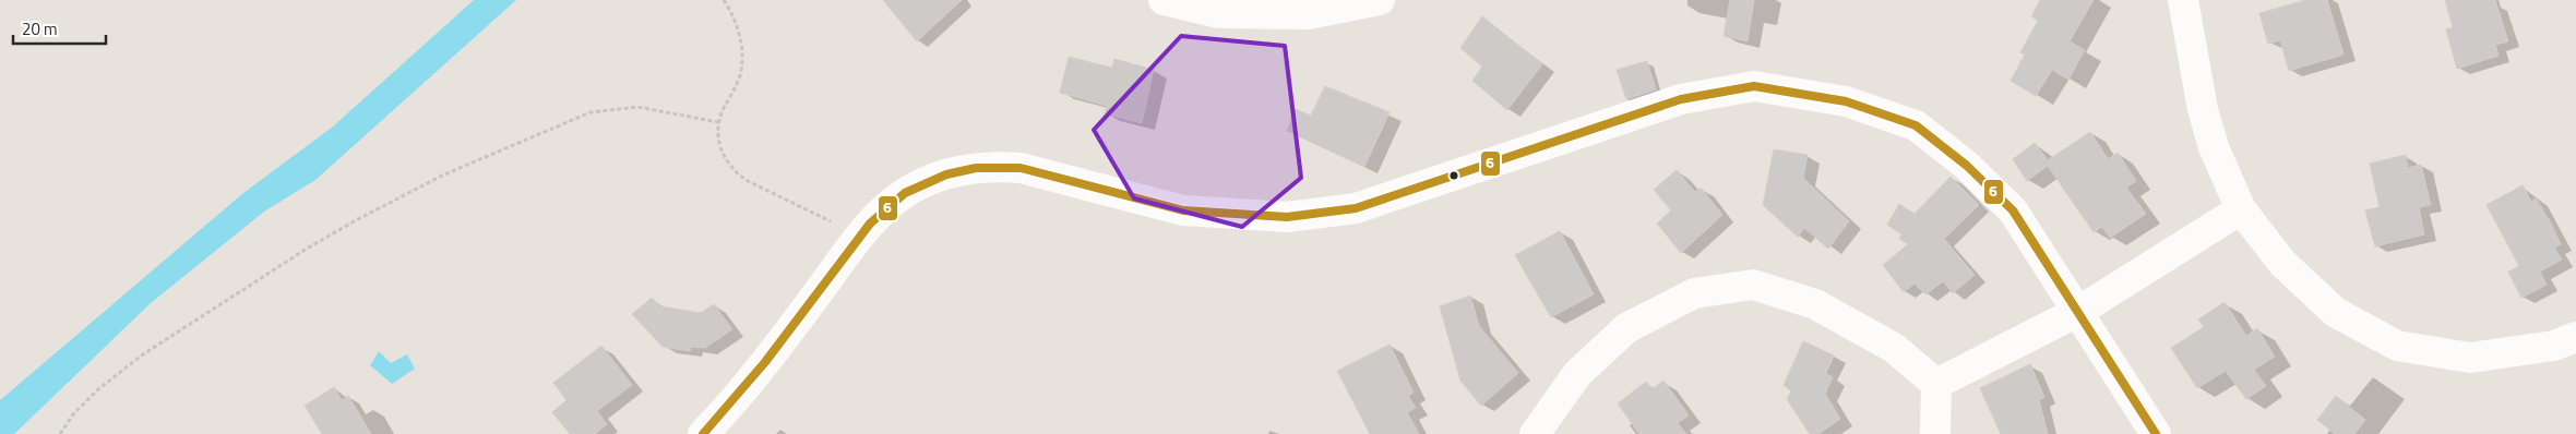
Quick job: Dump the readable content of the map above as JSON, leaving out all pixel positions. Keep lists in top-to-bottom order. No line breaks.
{"lines":["transit line 6"],"scale_bar":"20 m"}
